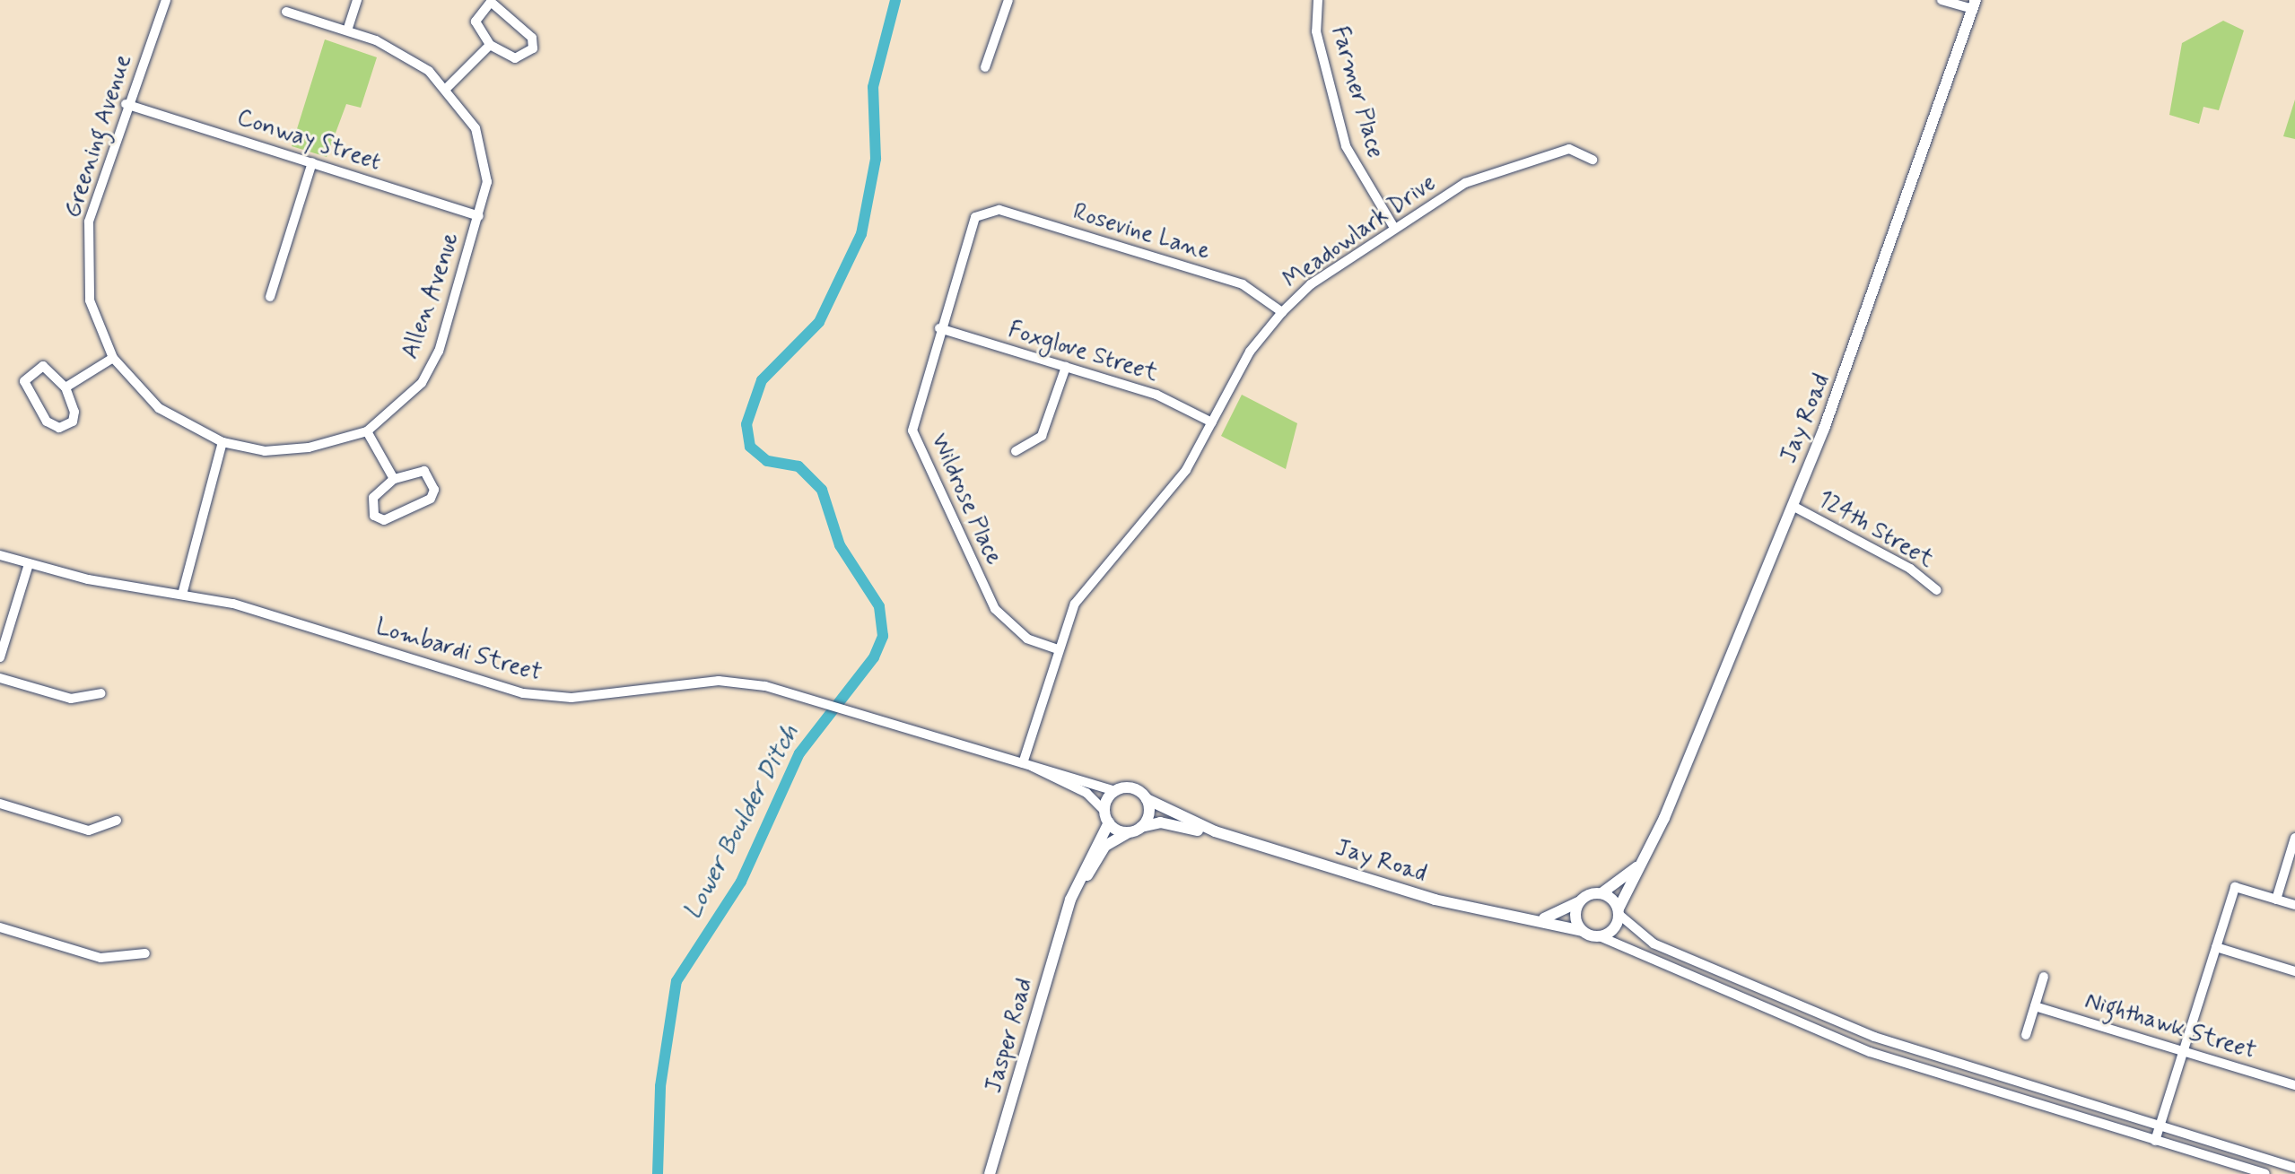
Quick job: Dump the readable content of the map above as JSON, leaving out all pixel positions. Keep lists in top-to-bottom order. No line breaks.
{"streets":{"street":["Farmer Place","Greening Avenue","Conway Street","Meadowlark Drive","Rosevine Lane","Allen Avenue","Foxglove Street","Jay Road","Wildrose Place","124th Street","Lombardi Street","Nighthawk Street","Jasper Road"]},"crossings":[["Farmer Place","Meadowlark Drive"],["Greening Avenue","Conway Street"],["Greening Avenue","Allen Avenue"],["Conway Street","Allen Avenue"],["Meadowlark Drive","Rosevine Lane"],["Meadowlark Drive","Foxglove Street"],["Meadowlark Drive","Wildrose Place"],["Meadowlark Drive","Lombardi Street"],["Rosevine Lane","Wildrose Place"],["Foxglove Street","Wildrose Place"],["Jay Road","124th Street"],["Jay Road","Lombardi Street"],["Jay Road","Jasper Road"],["Lombardi Street","Jasper Road"]],"water":["Lower Boulder Ditch"]}
